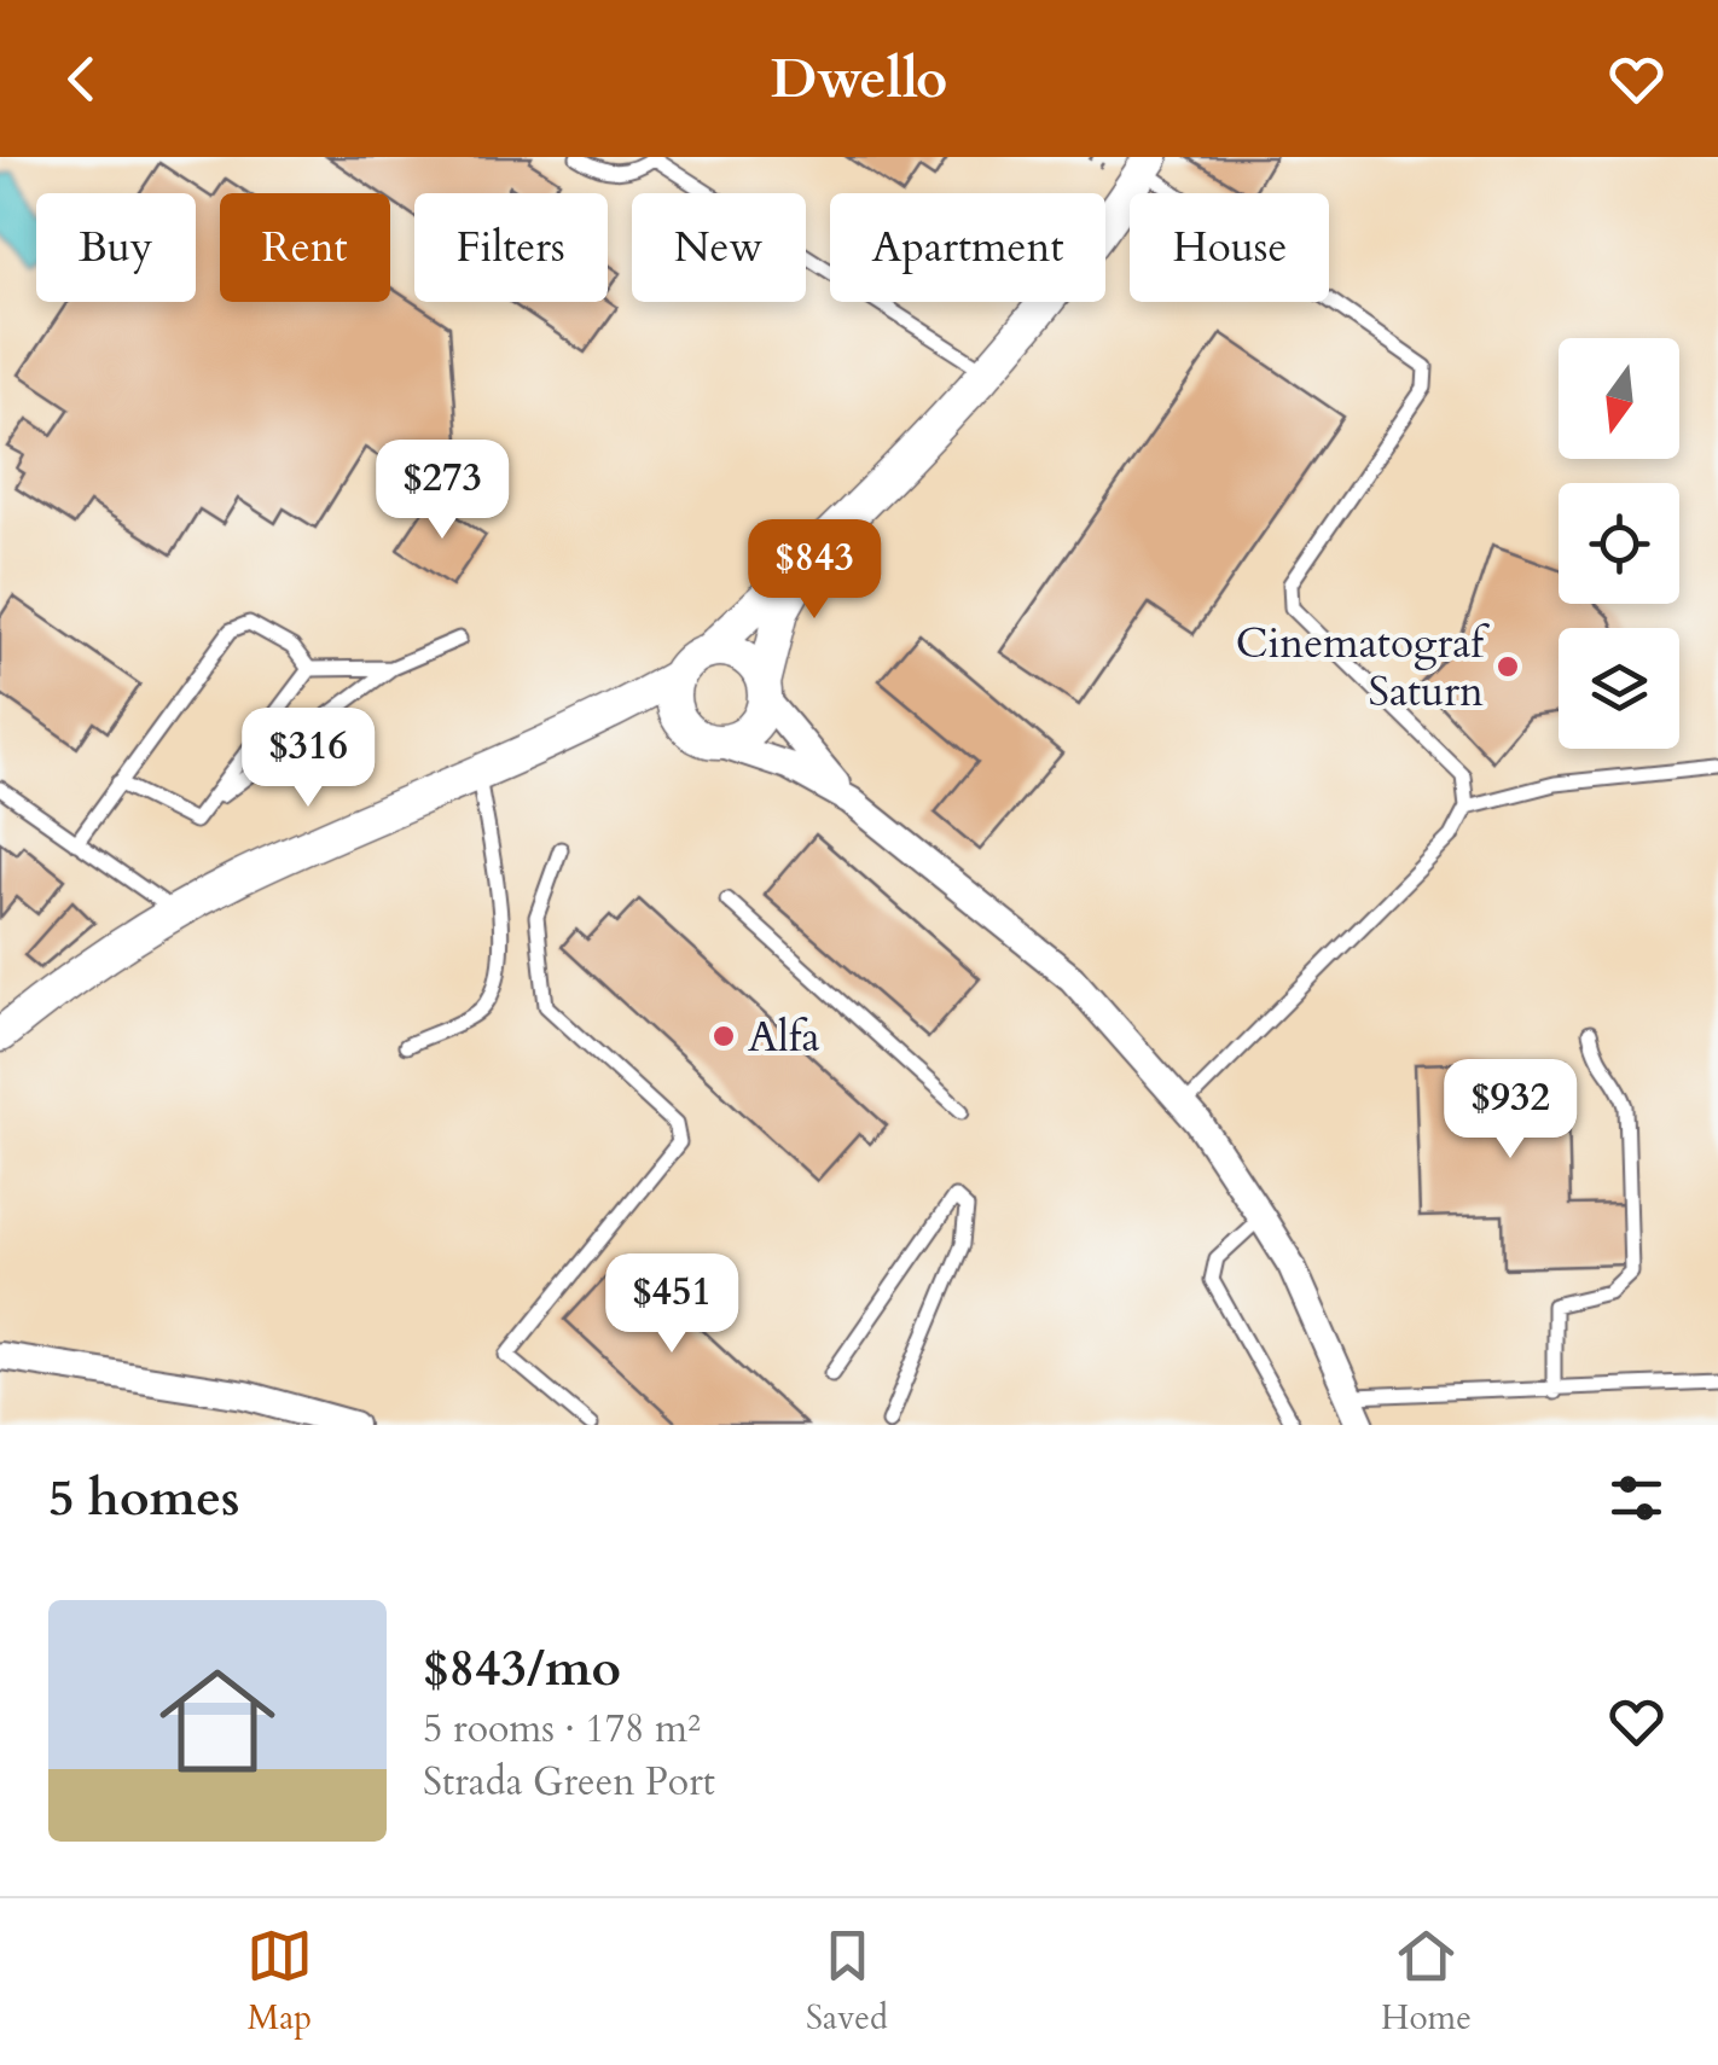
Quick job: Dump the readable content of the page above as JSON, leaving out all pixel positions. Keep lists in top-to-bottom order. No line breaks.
{"places":["Cinematograf Saturn","Alfa"],"north":"bottom","page":{"header":"Dwello","chip":["Buy","Rent","Filters","New","Apartment","House"],"price":["$273","$843","$316","$932","$451"],"heading":"5 homes","list":[{"name":"$843/mo","note":"5 rooms · 178 m² · Strada Green Port"}],"tabs":["Map","Saved","Home"]}}
